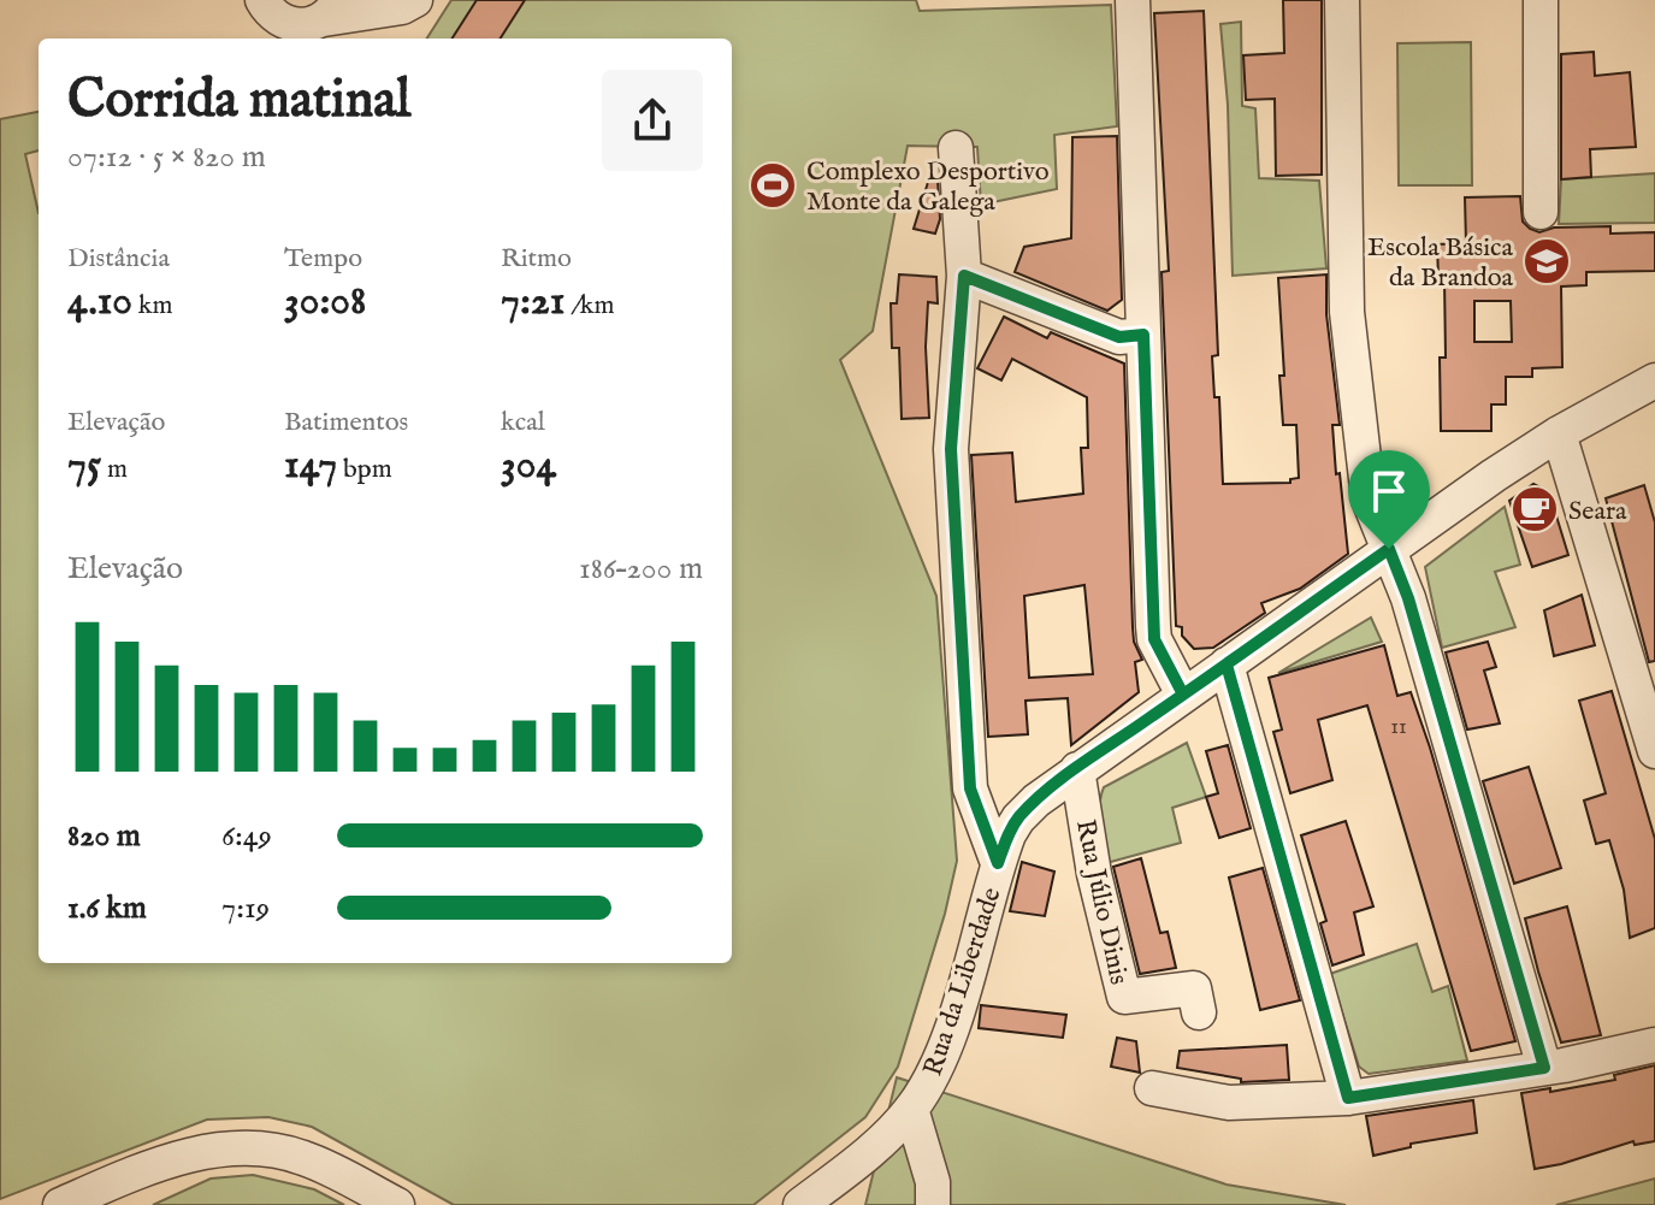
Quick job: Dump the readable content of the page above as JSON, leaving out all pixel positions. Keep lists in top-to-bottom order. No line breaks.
{"streets":{"street":["Rua Júlio Dinis","Rua da Liberdade"]},"crossings":[["Rua Júlio Dinis","Rua da Liberdade"]],"places":{"sports":["Complexo Desportivo Monte da Galega"],"school or university":["Escola Básica da Brandoa"],"cafe":["Seara"]},"house_numbers":["11"],"page":{"heading":["Corrida matinal","07:12 · 5 × 820 m"],"stats":[["Distância","4.10 km"],["Tempo","30:08"],["Ritmo","7:21 /km"],["Elevação","75 m"],["Batimentos","147 bpm"],["kcal","304"]],"chart":["Elevação","186–200 m"],"list":[{"name":"820 m","note":"6:49"},{"name":"1.6 km","note":"7:19"}]}}
